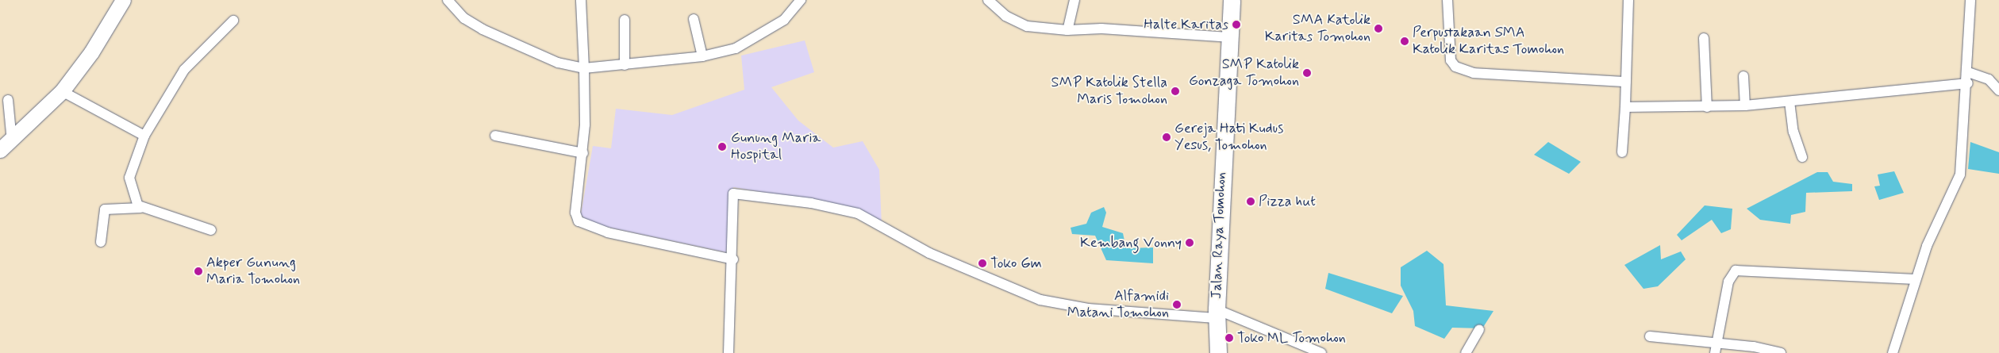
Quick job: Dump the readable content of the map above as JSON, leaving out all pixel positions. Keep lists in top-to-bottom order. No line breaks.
{"streets":{"highway":["Jalan Raya Tomohon"]},"places":["Halte Karitas","SMA Katolik Karitas Tomohon","Perpustakaan SMA Katolik Karitas Tomohon","SMP Katolik Gonzaga Tomohon","SMP Katolik Stella Maris Tomohon","Gereja Hati Kudus Yesus, Tomohon","Gunung Maria Hospital","Pizza hut","Kembang Vonny","Toko Gm","Akper Gunung Maria Tomohon","Alfamidi Matani Tomohon","Toko ML Tomohon"]}
